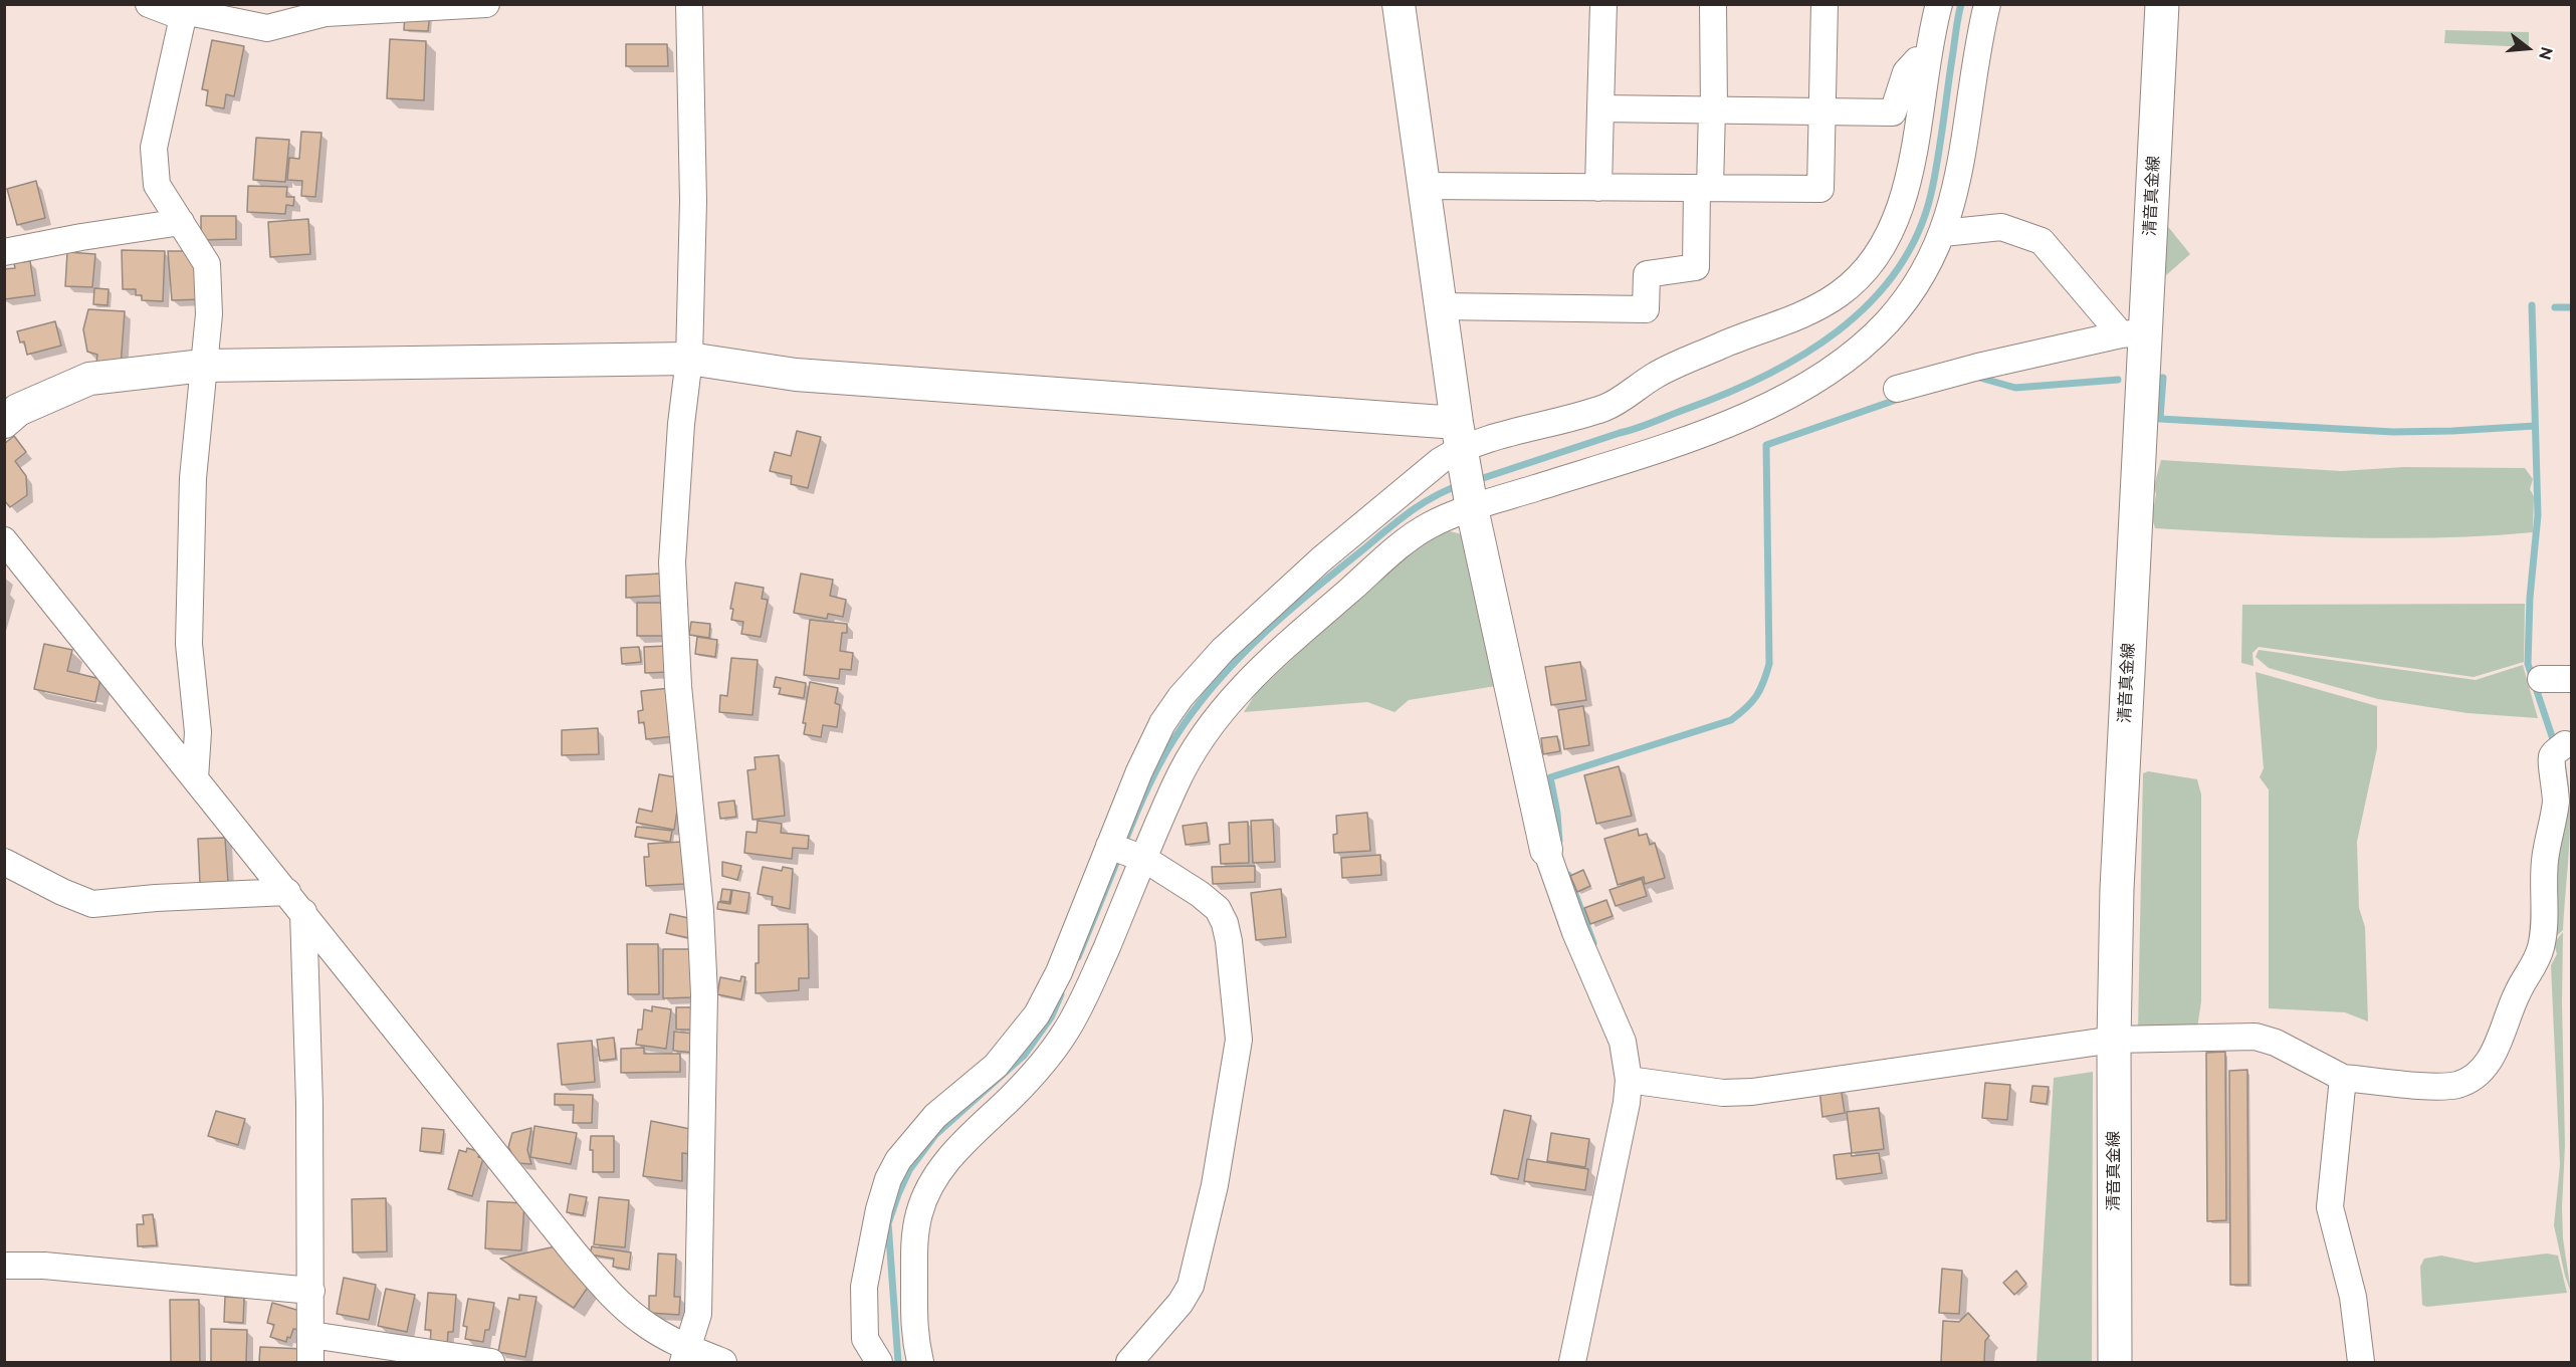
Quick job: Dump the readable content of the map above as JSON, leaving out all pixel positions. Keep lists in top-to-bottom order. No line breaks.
{"streets":{"main road":["清音真金線"]},"north":"right"}
